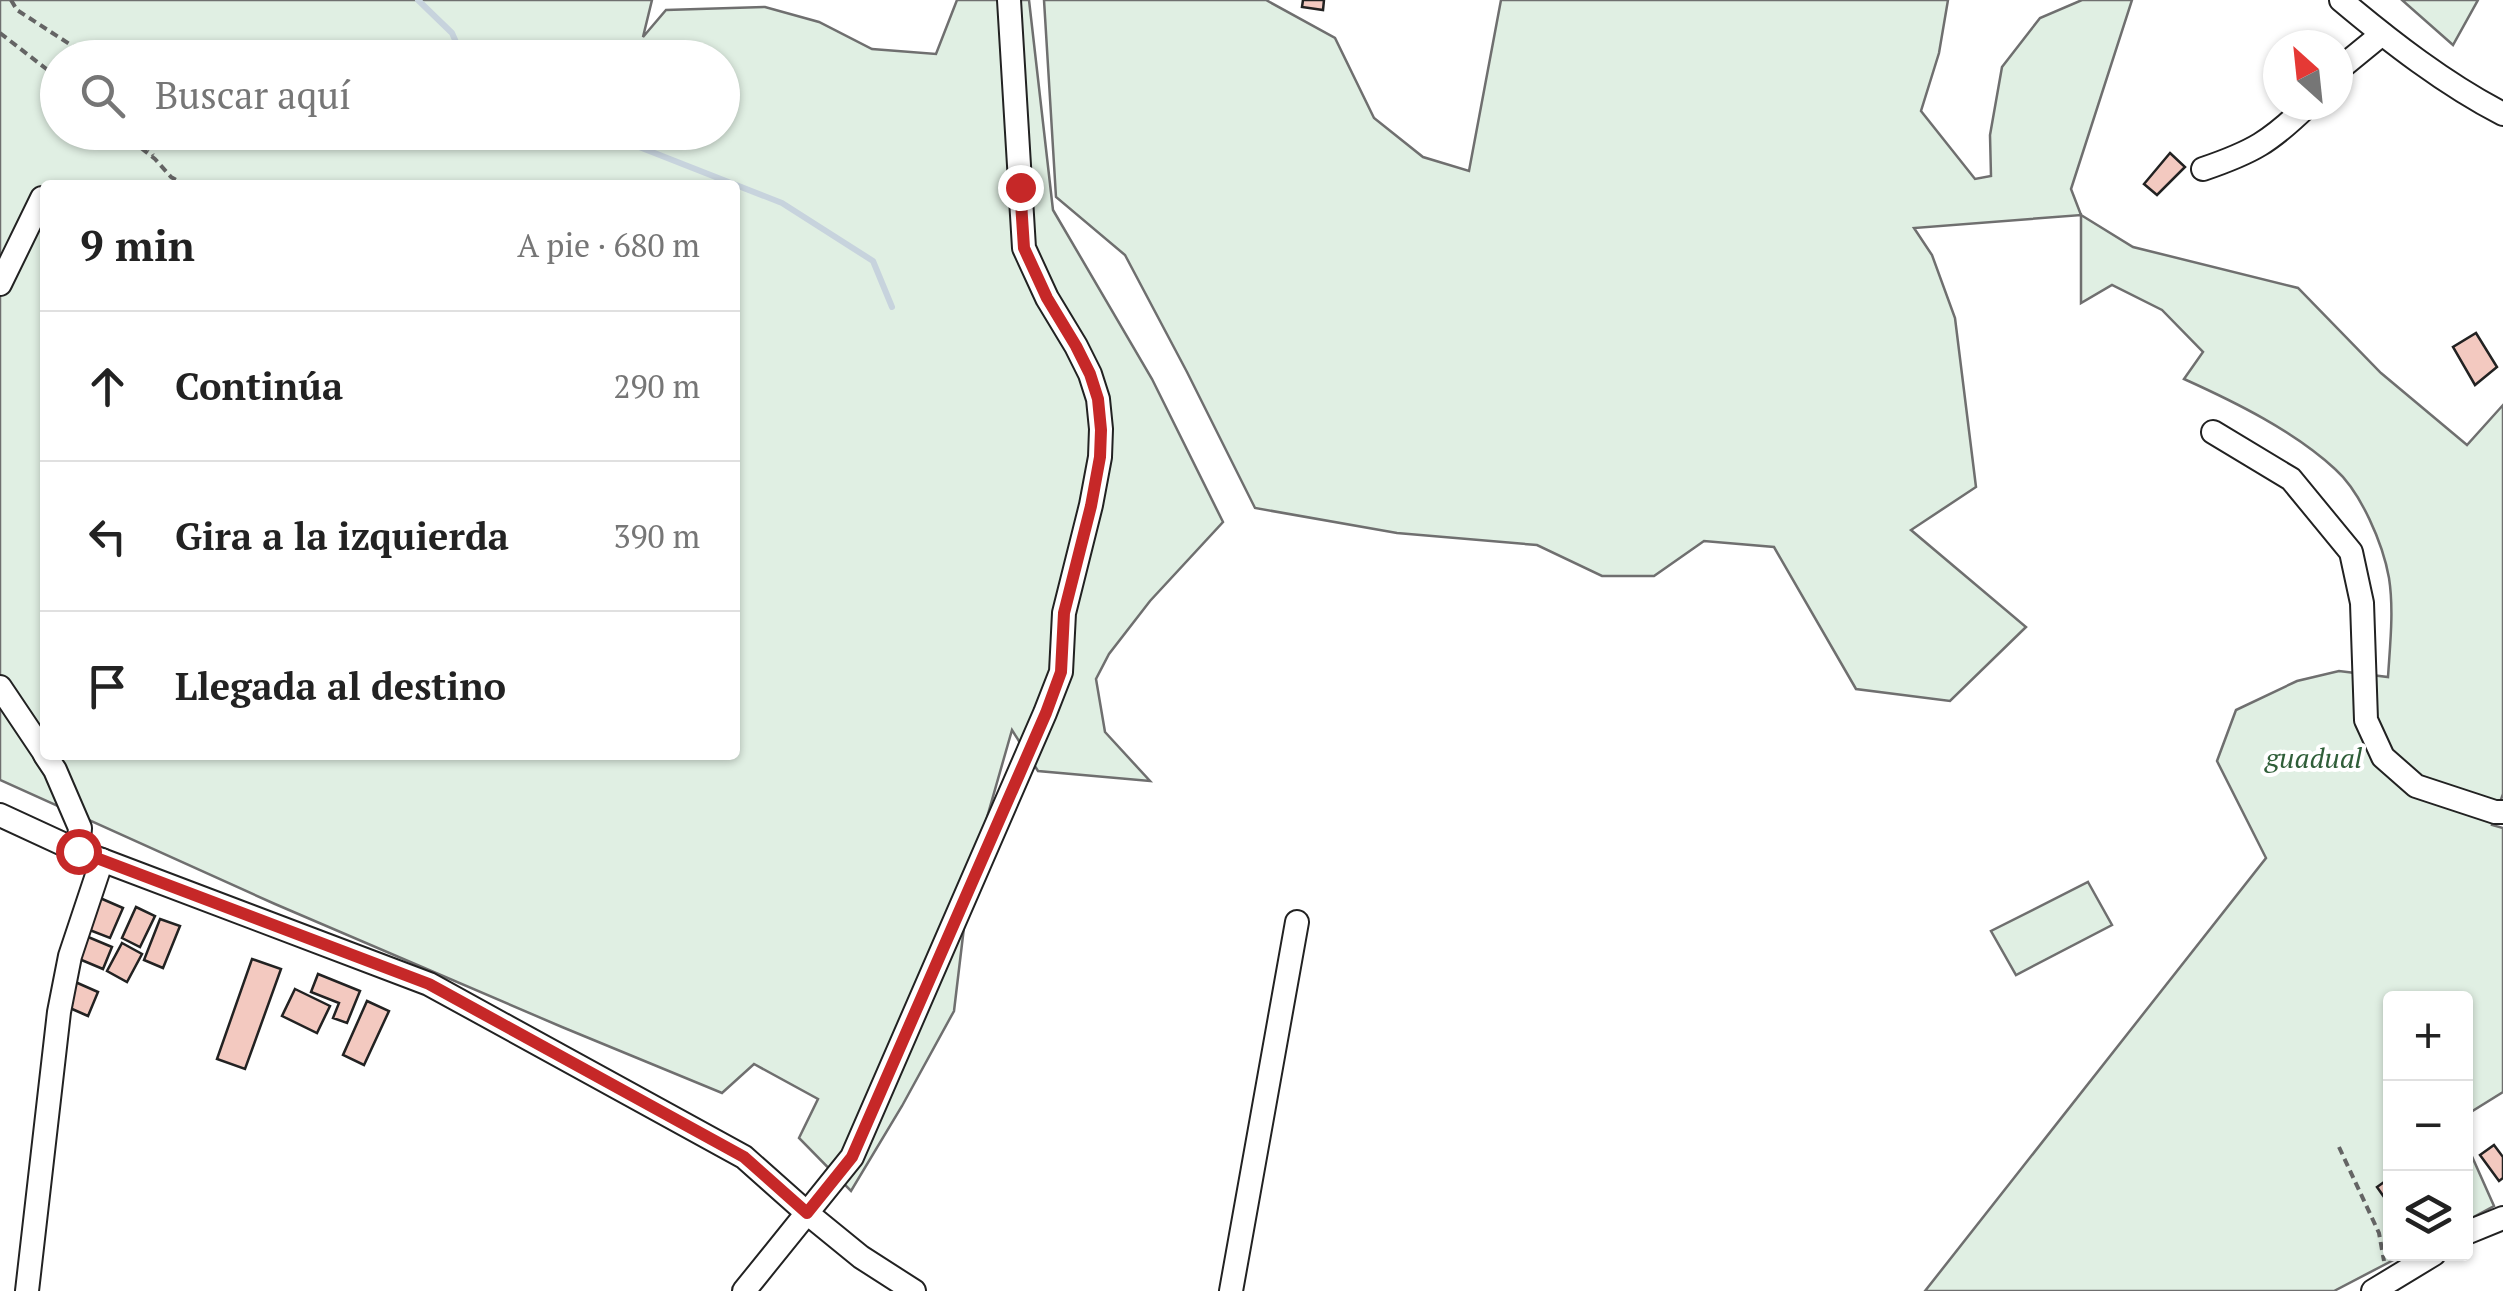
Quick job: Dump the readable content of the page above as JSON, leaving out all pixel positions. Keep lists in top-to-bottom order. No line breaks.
{"parks":["guadual"],"north":"top left","page":{"search":"Buscar aquí","heading":["9 min","A pie · 680 m"],"list":[["Continúa","290 m"],["Gira a la izquierda","390 m"],"Llegada al destino"],"map_buttons":["+","−"]}}
